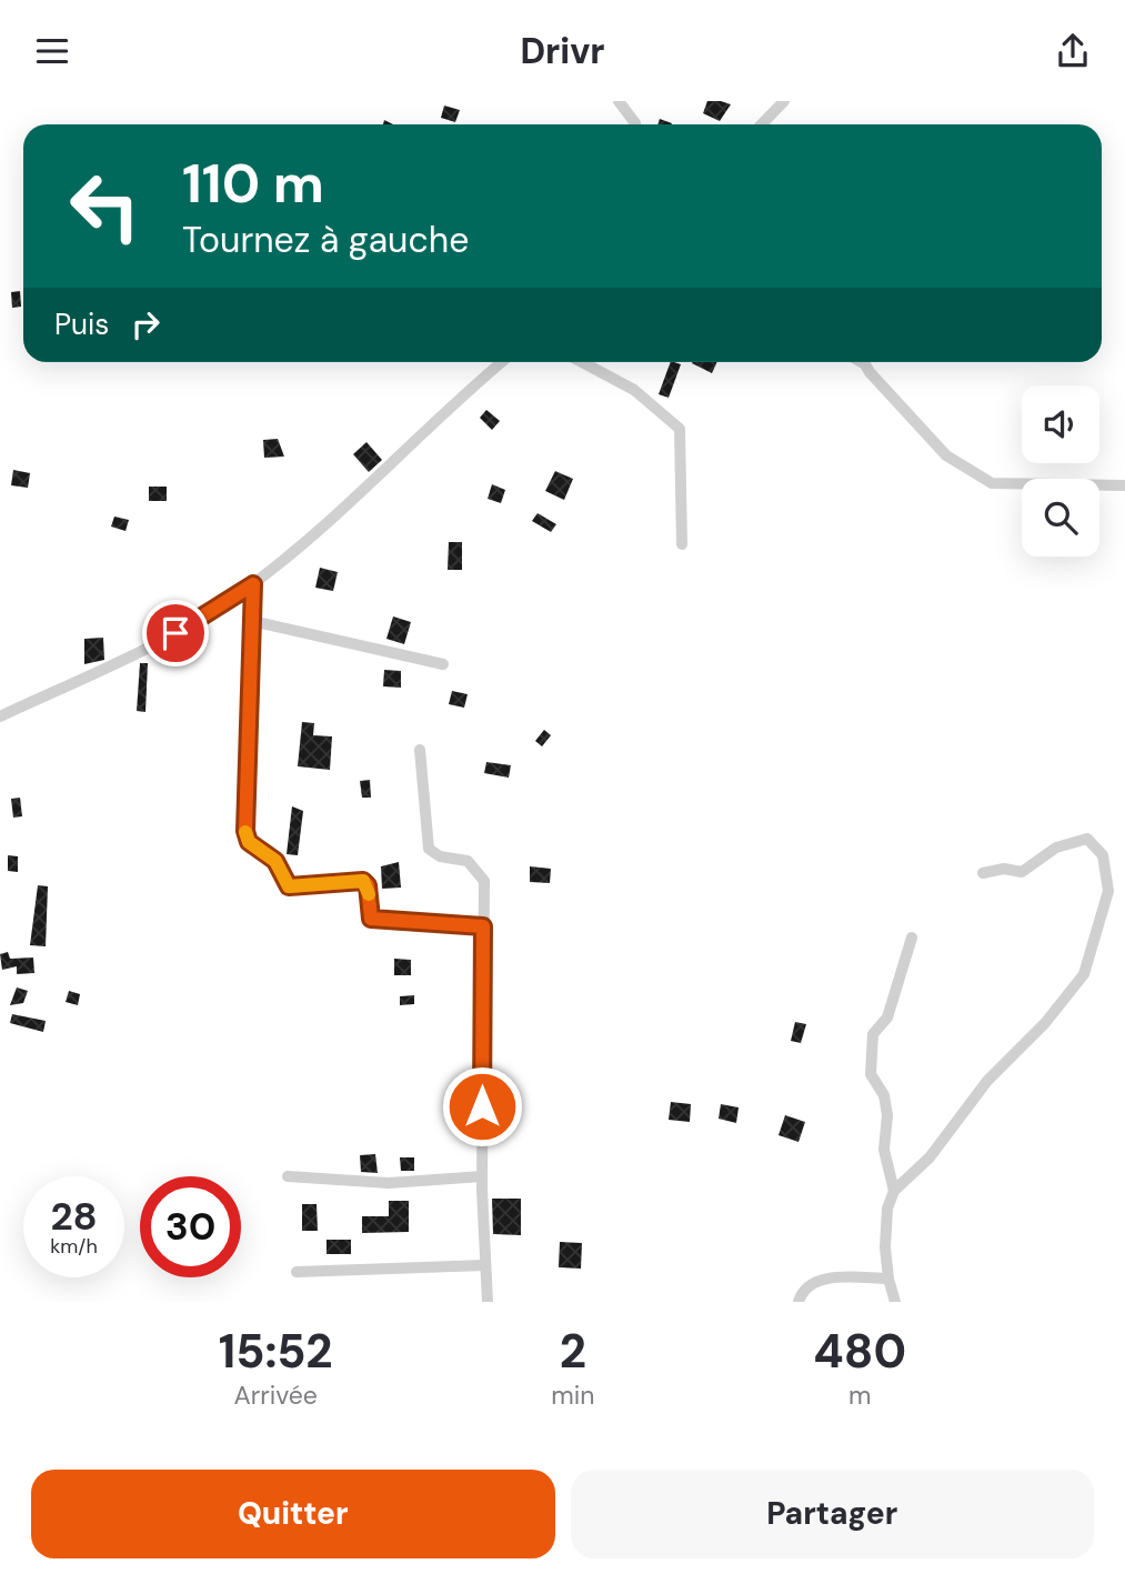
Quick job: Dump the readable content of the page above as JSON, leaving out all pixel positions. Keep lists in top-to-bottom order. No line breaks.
{"page":{"header":"Drivr","turn":["110 m","Tournez à gauche"],"then":"Puis","speed":"28 km/h","limit":"30","eta":["15:52","Arrivée","2","min","480","m"],"buttons":["Quitter","Partager"]}}
